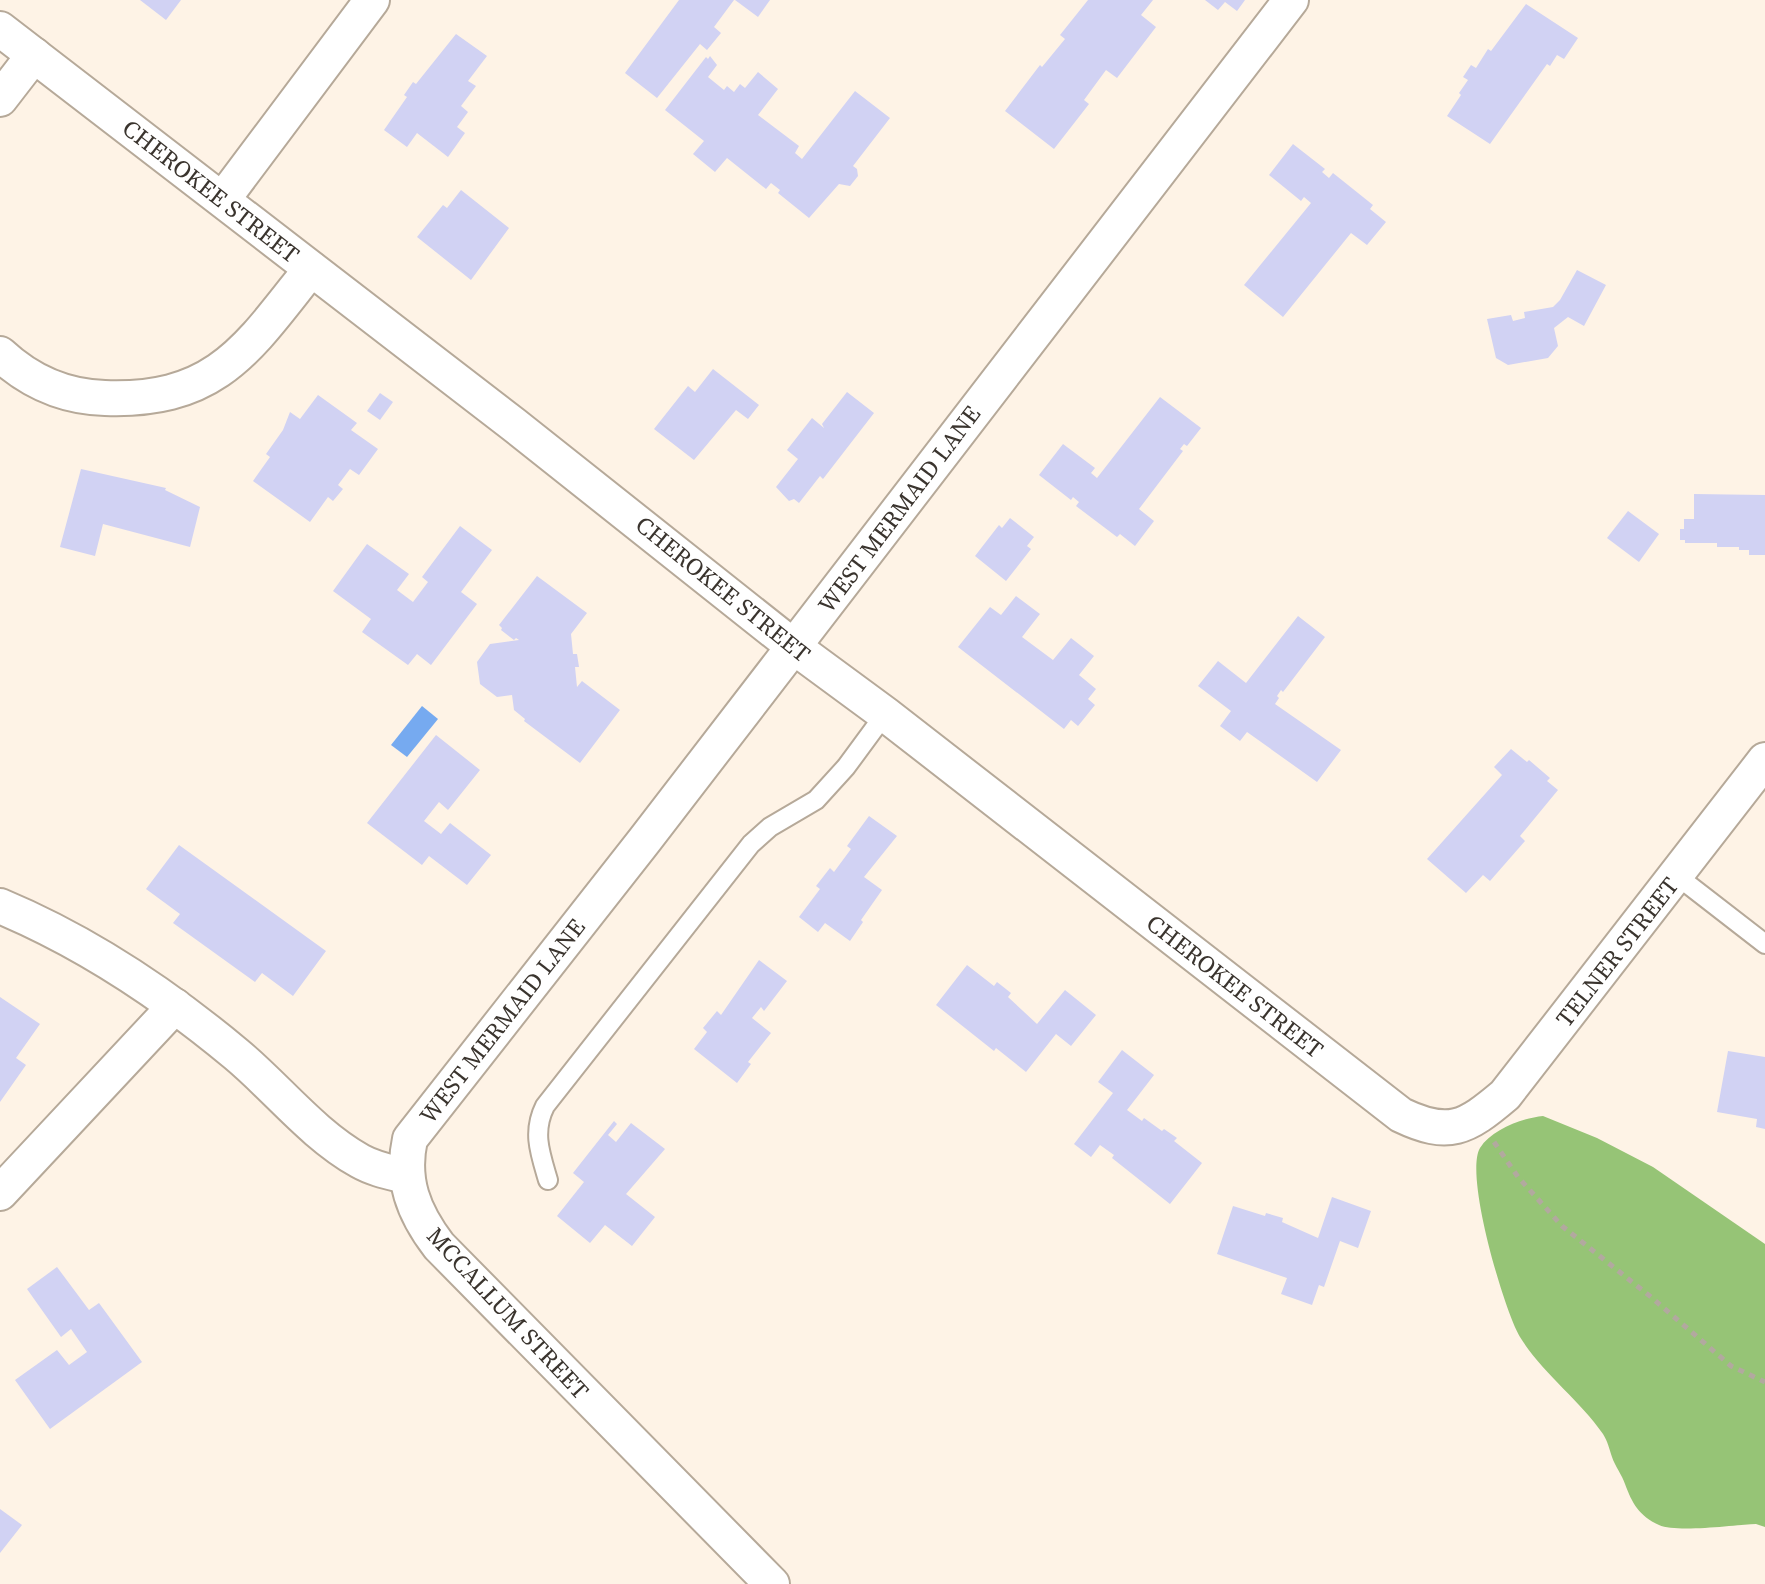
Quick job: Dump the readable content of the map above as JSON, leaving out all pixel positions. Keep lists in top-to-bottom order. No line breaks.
{"streets":{"street":["CHEROKEE STREET","WEST MERMAID LANE","TELNER STREET","MCCALLUM STREET"]},"crossings":[["CHEROKEE STREET","WEST MERMAID LANE"],["CHEROKEE STREET","TELNER STREET"],["WEST MERMAID LANE","MCCALLUM STREET"]]}
